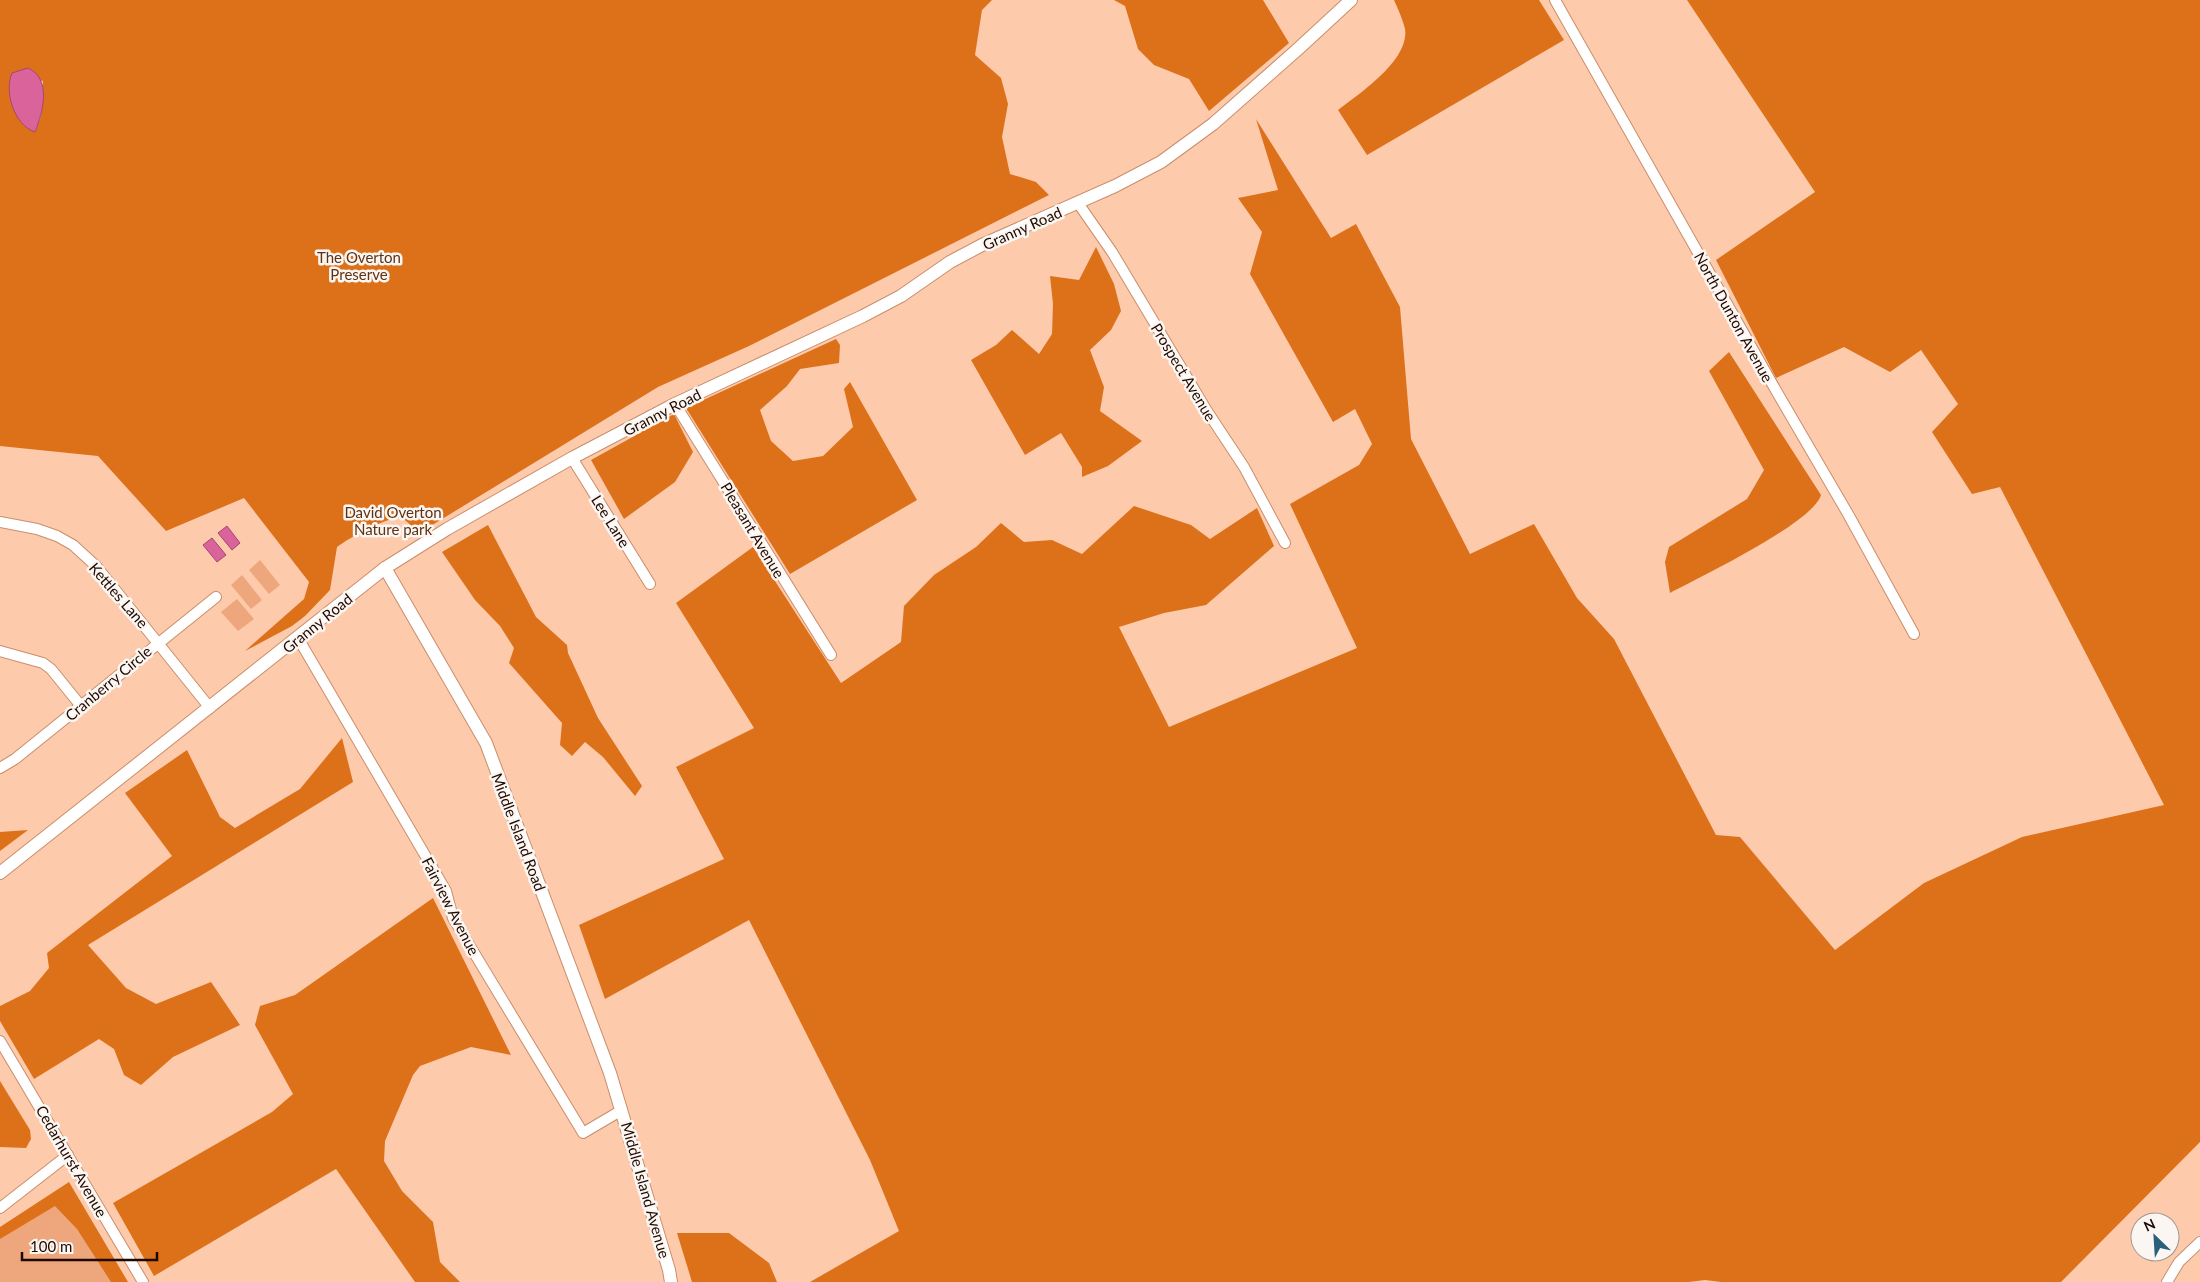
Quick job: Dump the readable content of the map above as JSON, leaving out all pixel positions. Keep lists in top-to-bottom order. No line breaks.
{"streets":{"street":["Granny Road","North Dunton Avenue","Prospect Avenue","Lee Lane","Pleasant Avenue","Kettles Lane","Cranberry Circle","Middle Island Road","Fairview Avenue","Cedarhurst Avenue","Middle Island Avenue"]},"crossings":[["Granny Road","Prospect Avenue"],["Granny Road","Lee Lane"],["Granny Road","Pleasant Avenue"],["Granny Road","Kettles Lane"],["Granny Road","Middle Island Road"],["Granny Road","Fairview Avenue"],["Kettles Lane","Cranberry Circle"],["Middle Island Road","Fairview Avenue"],["Middle Island Road","Middle Island Avenue"],["Fairview Avenue","Middle Island Avenue"]],"parks":["The Overton Preserve","David Overton Nature park"],"scale_bar":"100 m","north":"top left"}
